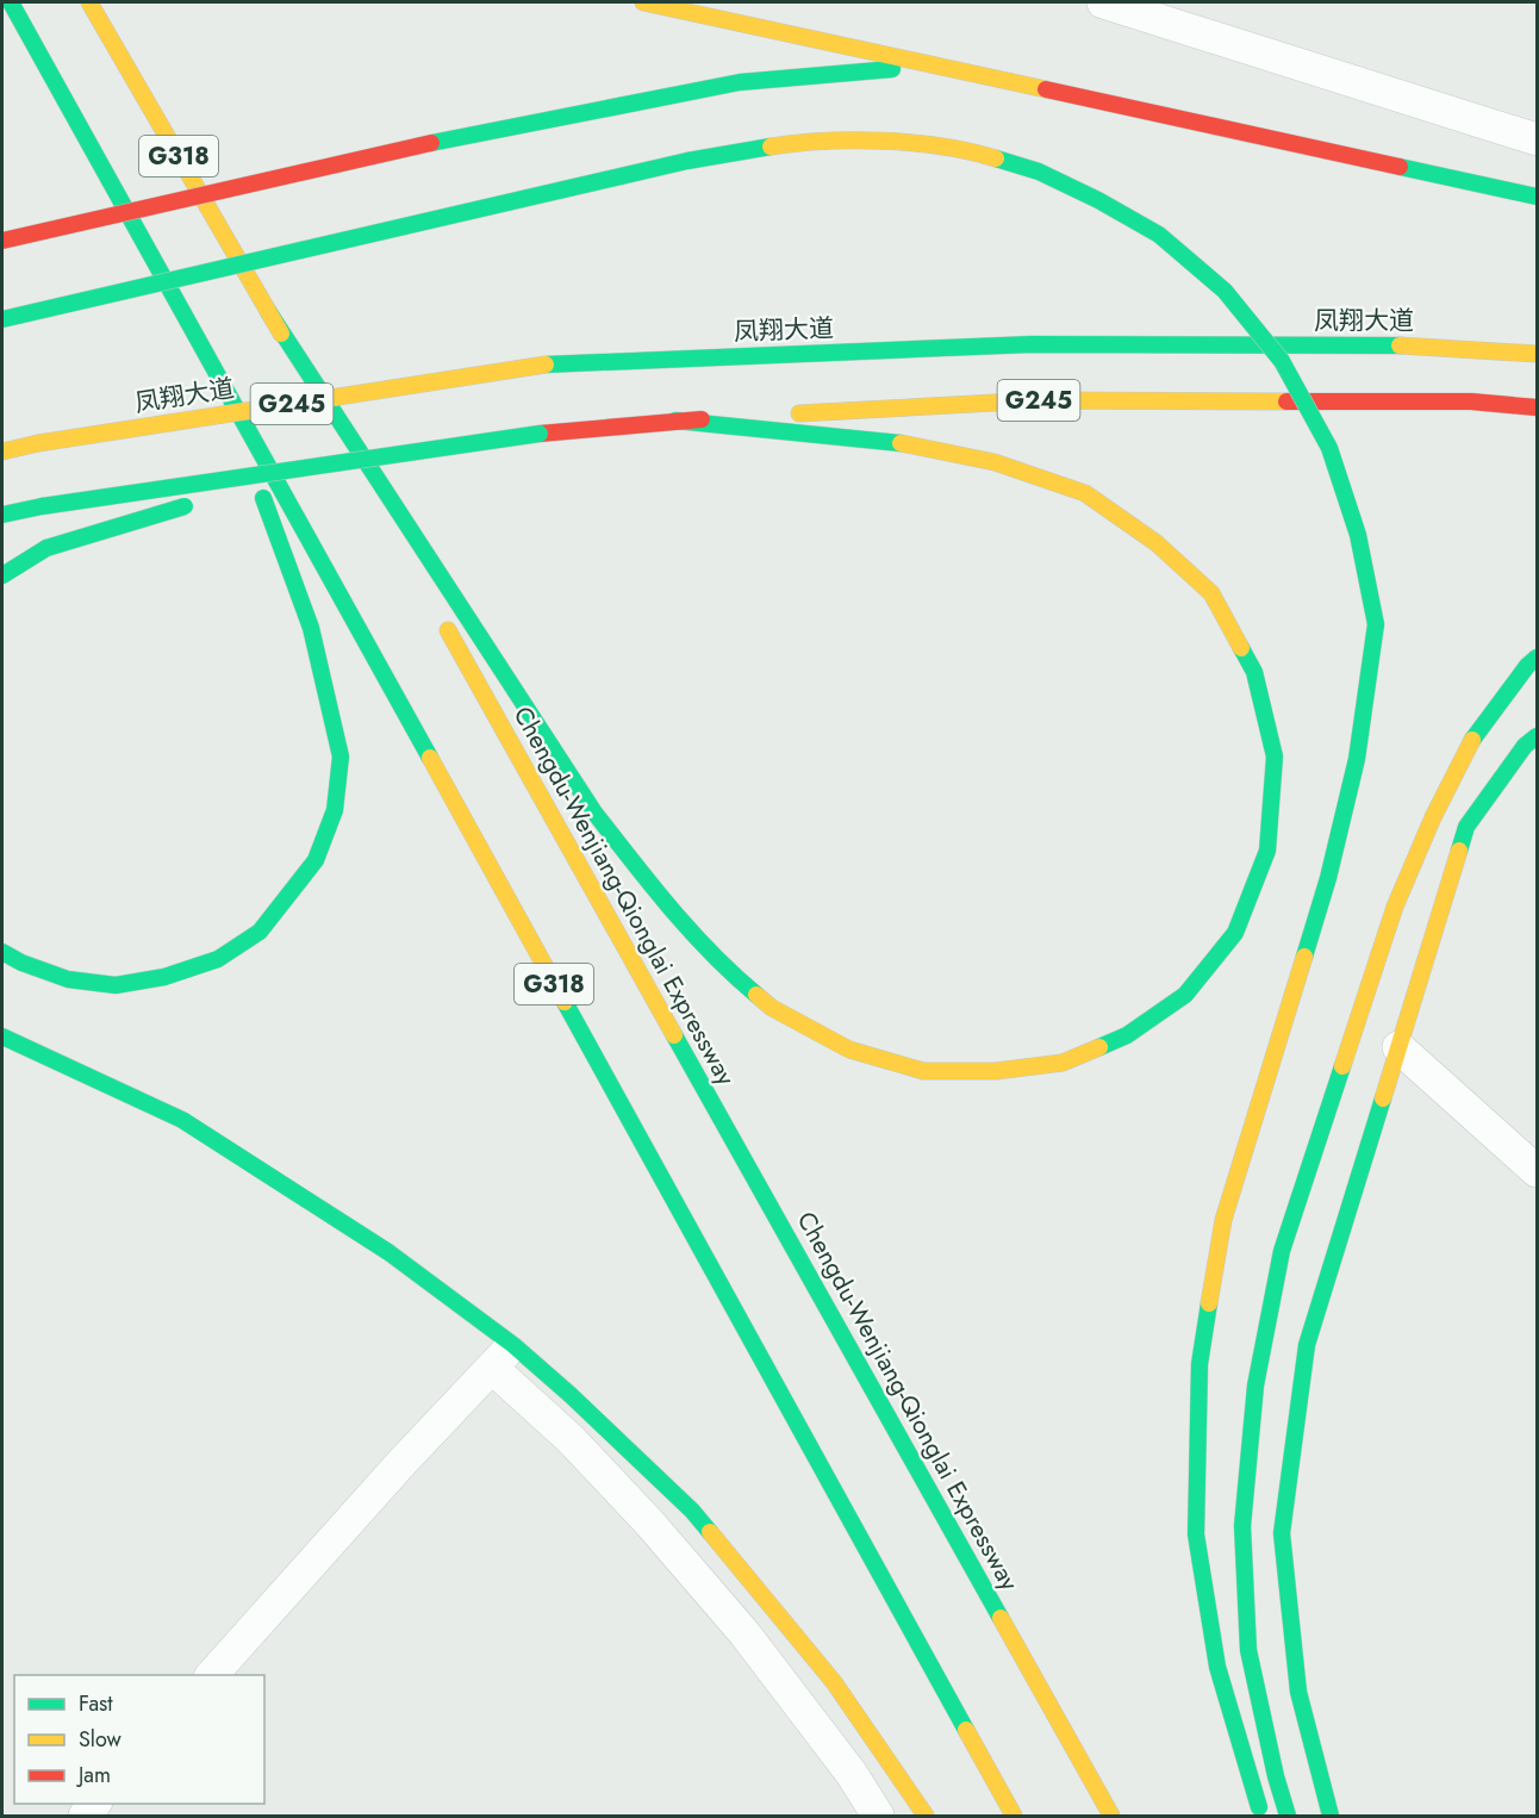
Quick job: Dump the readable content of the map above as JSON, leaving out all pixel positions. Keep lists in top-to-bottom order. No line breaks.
{"streets":{"main road":["G318","凤翔大道","G245","Chengdu-Wenjiang-Qionglai Expressway"]},"legend":["Fast","Slow","Jam"]}
